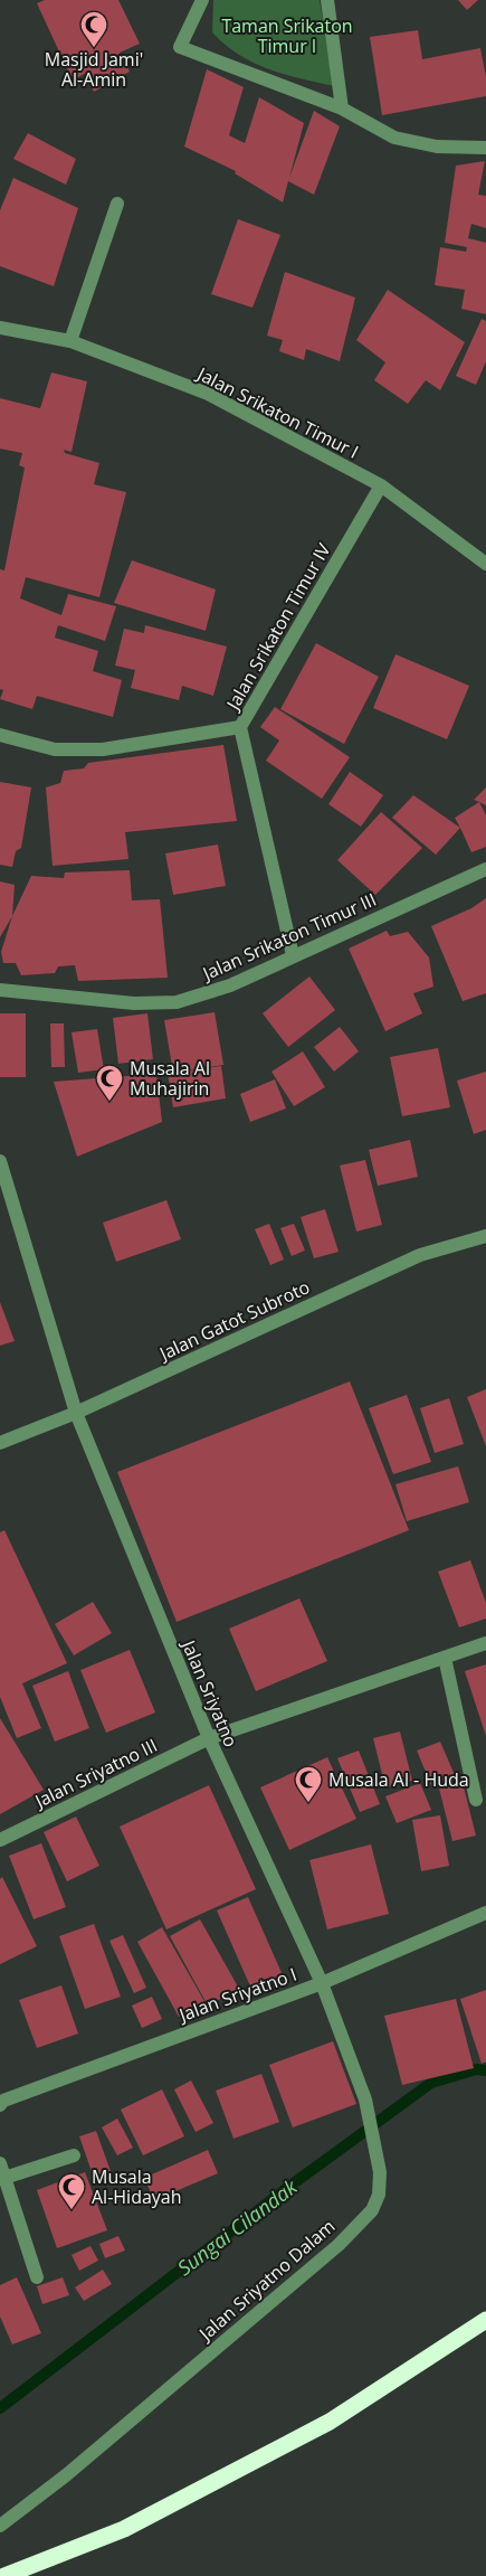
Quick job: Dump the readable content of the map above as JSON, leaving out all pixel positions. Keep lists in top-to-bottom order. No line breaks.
{"streets":{"street":["Jalan Srikaton Timur I","Jalan Srikaton Timur IV","Jalan Srikaton Timur III","Jalan Gatot Subroto","Jalan Sriyatno","Jalan Sriyatno III","Jalan Sriyatno I","Jalan Sriyatno Dalam"]},"crossings":[["Jalan Srikaton Timur I","Jalan Srikaton Timur IV"],["Jalan Srikaton Timur IV","Jalan Srikaton Timur III"],["Jalan Gatot Subroto","Jalan Sriyatno"],["Jalan Sriyatno","Jalan Sriyatno III"],["Jalan Sriyatno","Jalan Sriyatno I"],["Jalan Sriyatno","Jalan Sriyatno Dalam"],["Jalan Sriyatno I","Jalan Sriyatno Dalam"]],"water":["Sungai Cilandak"],"parks":["Taman Srikaton Timur I"],"places":{"mosque":["Masjid Jami' Al-Amin","Musala Al Muhajirin","Musala Al - Huda","Musala Al-Hidayah"]}}
